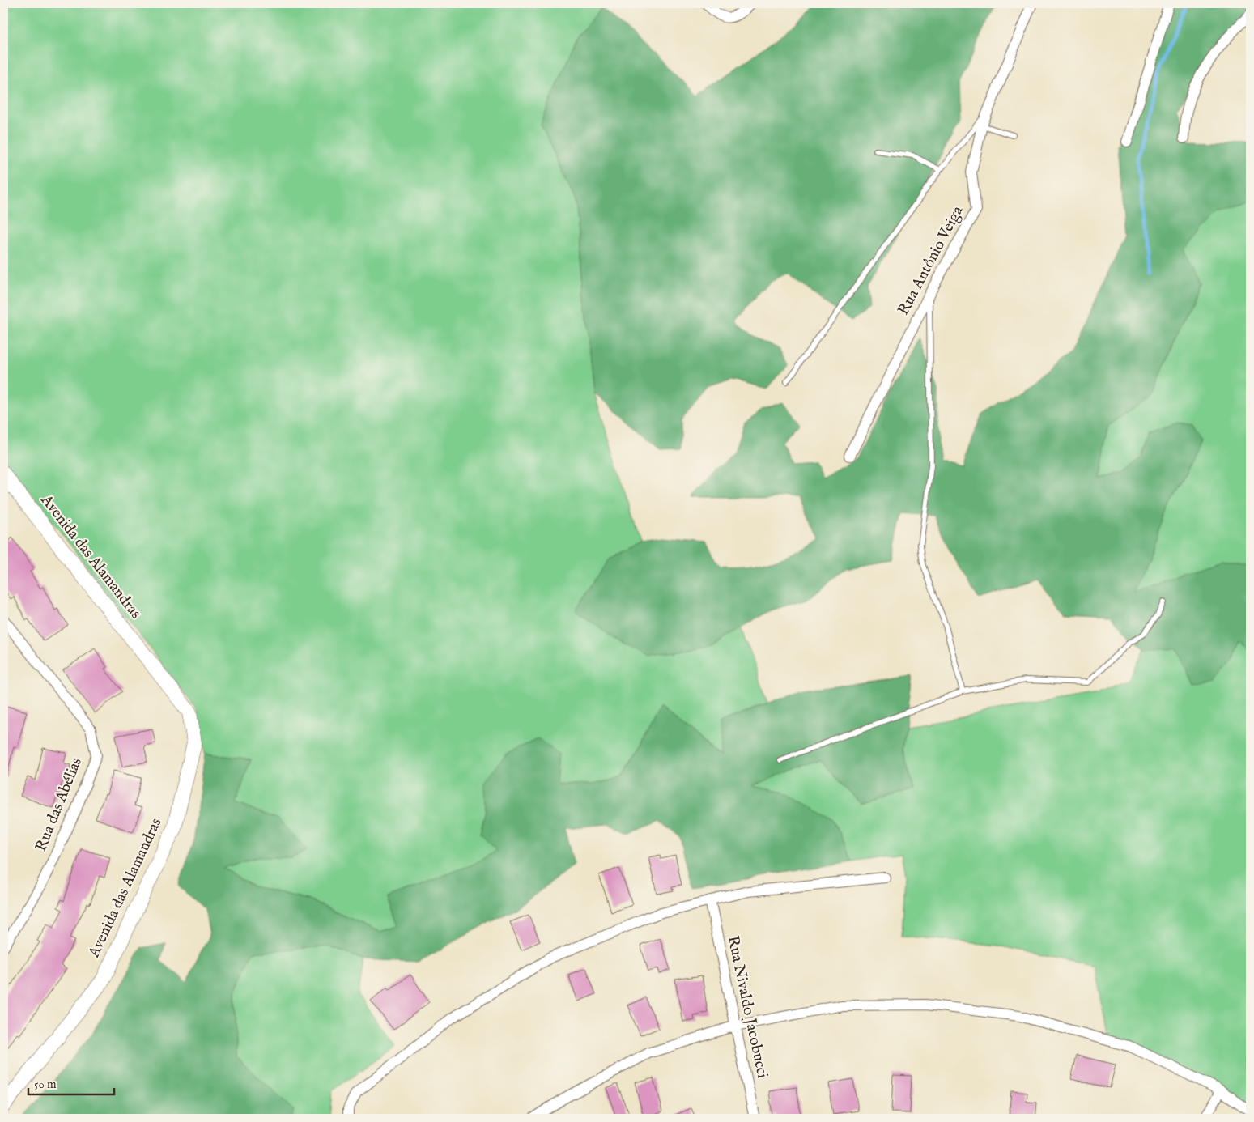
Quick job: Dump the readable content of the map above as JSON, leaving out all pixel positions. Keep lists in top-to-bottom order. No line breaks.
{"streets":{"street":["Rua Antônio Veiga","Avenida das Alamandras","Rua das Abélias","Rua Nivaldo Jacobucci"]},"scale_bar":"50 m"}
